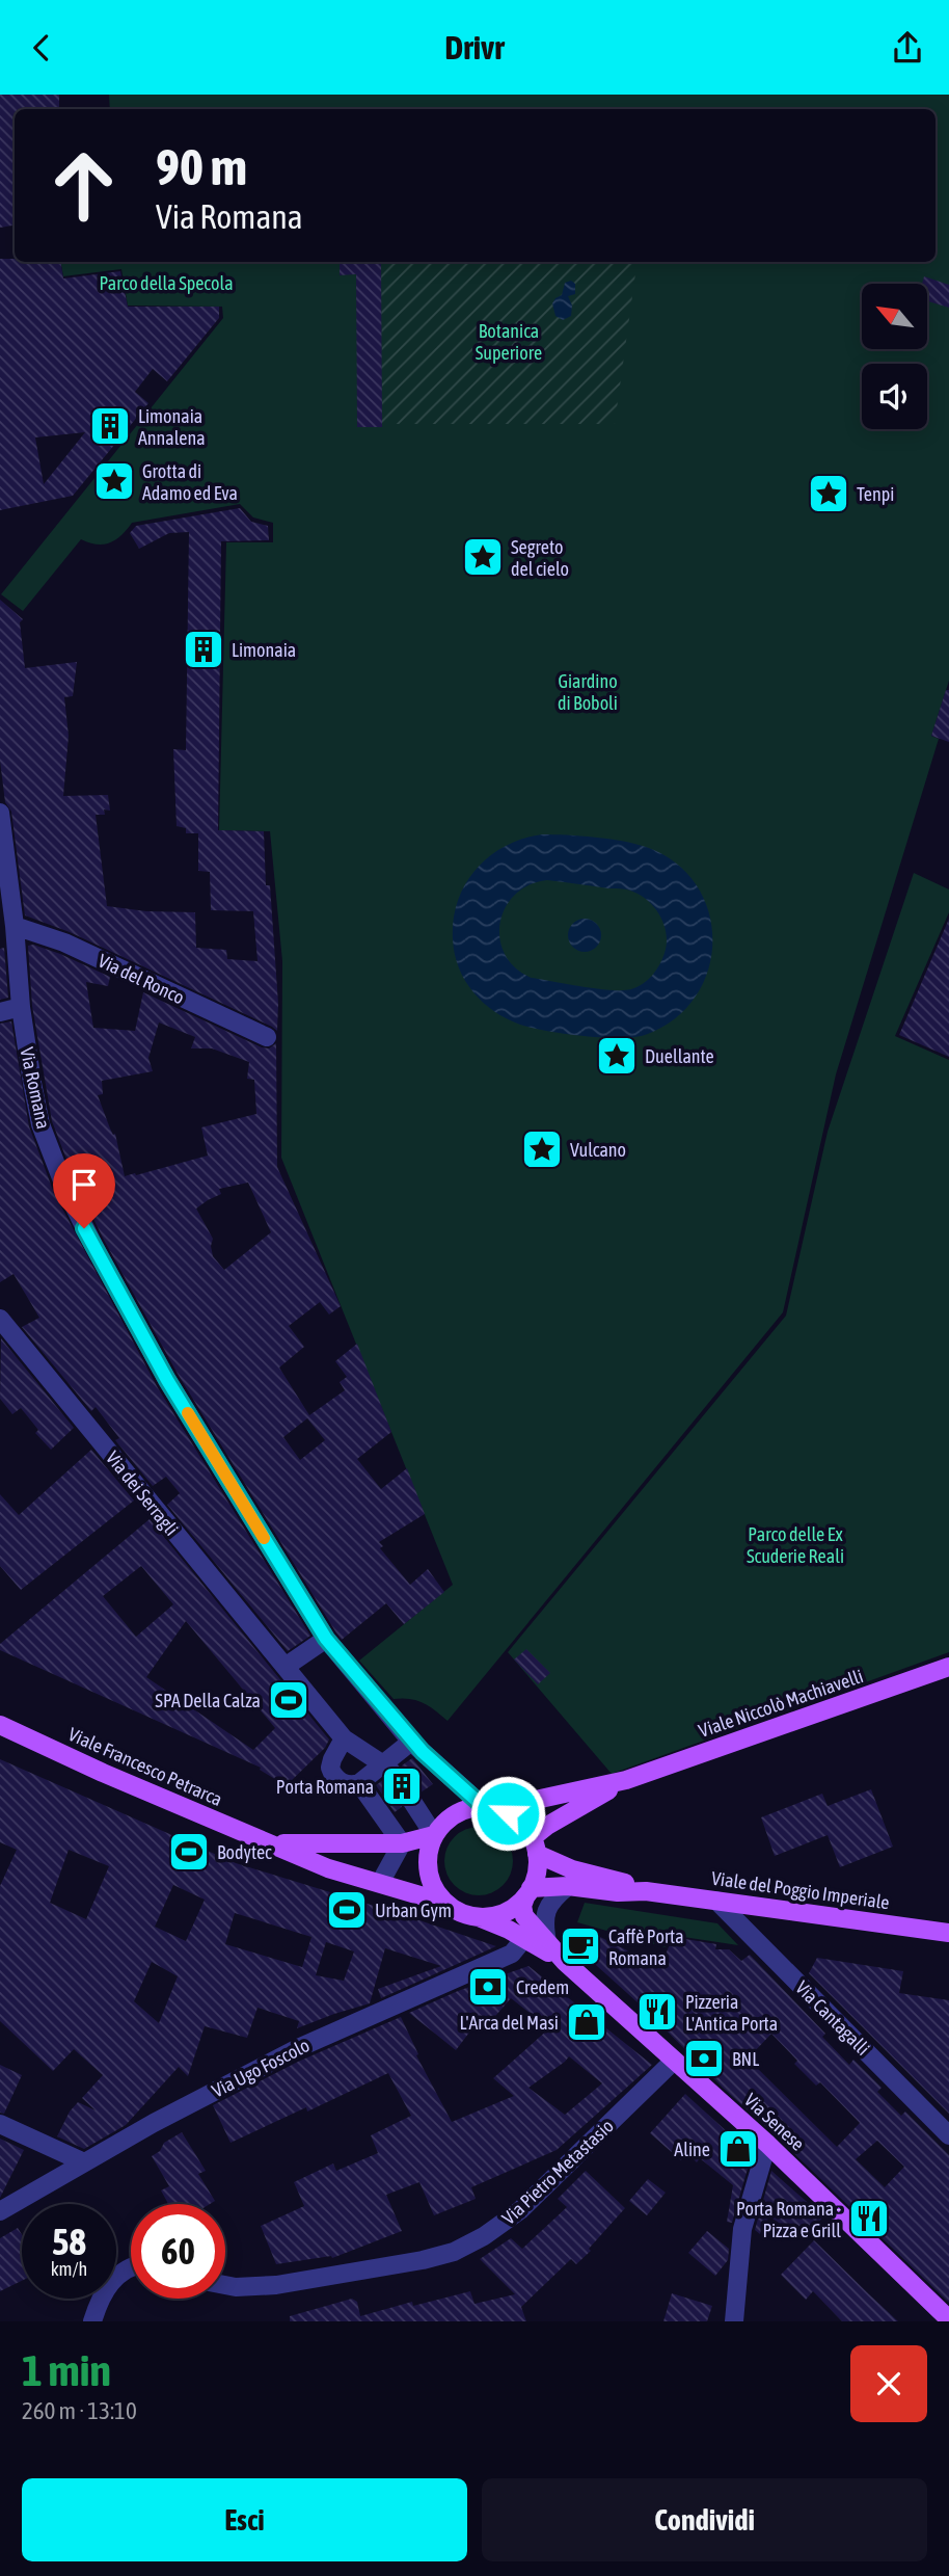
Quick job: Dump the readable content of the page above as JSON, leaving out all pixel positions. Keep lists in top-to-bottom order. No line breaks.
{"streets":{"main road":["Viale Niccolò Machiavelli","Viale Francesco Petrarca","Viale del Poggio Imperiale","Via Senese"],"street":["Via del Ronco","Via Romana","Via dei Serragli","Via Cantagalli","Via Ugo Foscolo","Via Pietro Metastasio"]},"crossings":[["Via del Ronco","Via Romana"],["Via Romana","Viale Niccolò Machiavelli"],["Via Romana","Viale Francesco Petrarca"],["Via Romana","Viale del Poggio Imperiale"],["Via Romana","Via Senese"],["Viale Niccolò Machiavelli","Viale Francesco Petrarca"],["Viale Niccolò Machiavelli","Viale del Poggio Imperiale"],["Viale Niccolò Machiavelli","Via Senese"],["Viale Francesco Petrarca","Viale del Poggio Imperiale"],["Viale Francesco Petrarca","Via Senese"],["Viale del Poggio Imperiale","Via Cantagalli"],["Viale del Poggio Imperiale","Via Senese"],["Via Ugo Foscolo","Via Senese"],["Via Senese","Via Pietro Metastasio"]],"parks":["Parco della Specola","Botanica Superiore","Giardino di Boboli","Parco delle Ex Scuderie Reali"],"places":{"building":["Limonaia Annalena","Limonaia","Porta Romana"],"place":["Grotta di Adamo ed Eva","Tenpi","Segreto del cielo","Duellante","Vulcano"],"sports":["SPA Della Calza","Bodytec","Urban Gym"],"cafe":["Caffè Porta Romana"],"bank":["Credem","BNL"],"restaurant":["Pizzeria L'Antica Porta","Porta Romana - Pizza e Grill"],"shop":["L'Arca del Masi","Aline"]},"north":"top left","page":{"header":"Drivr","turn":["90 m","Via Romana"],"speed":"58 km/h","limit":"60","heading":["1 min","260 m · 13:10"],"buttons":["Esci","Condividi"]}}
